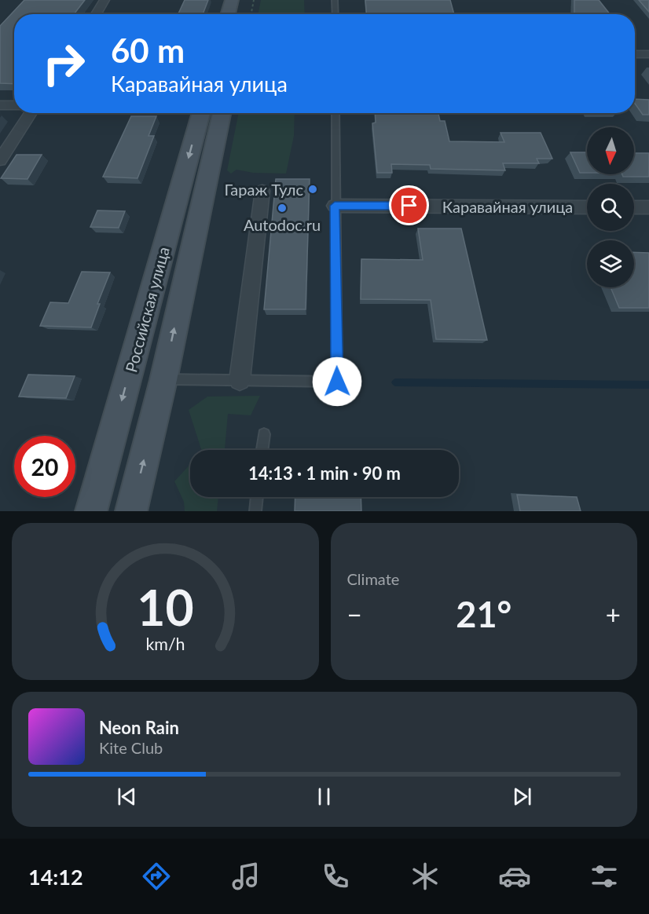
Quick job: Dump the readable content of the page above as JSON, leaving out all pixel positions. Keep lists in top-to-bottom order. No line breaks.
{"streets":{"main road":["Российская улица"],"street":["Каравайная улица"]},"places":["Гараж Тулс","Autodoc.ru"],"north":"bottom","page":{"turn":["60 m","Каравайная улица"],"limit":"20","trip":"14:13 · 1 min · 90 m","tile":"Climate","heat":["−","21°","+"],"song":["Neon Rain","Kite Club"],"tabs":"14:12","gauge":["10","km/h"]}}
